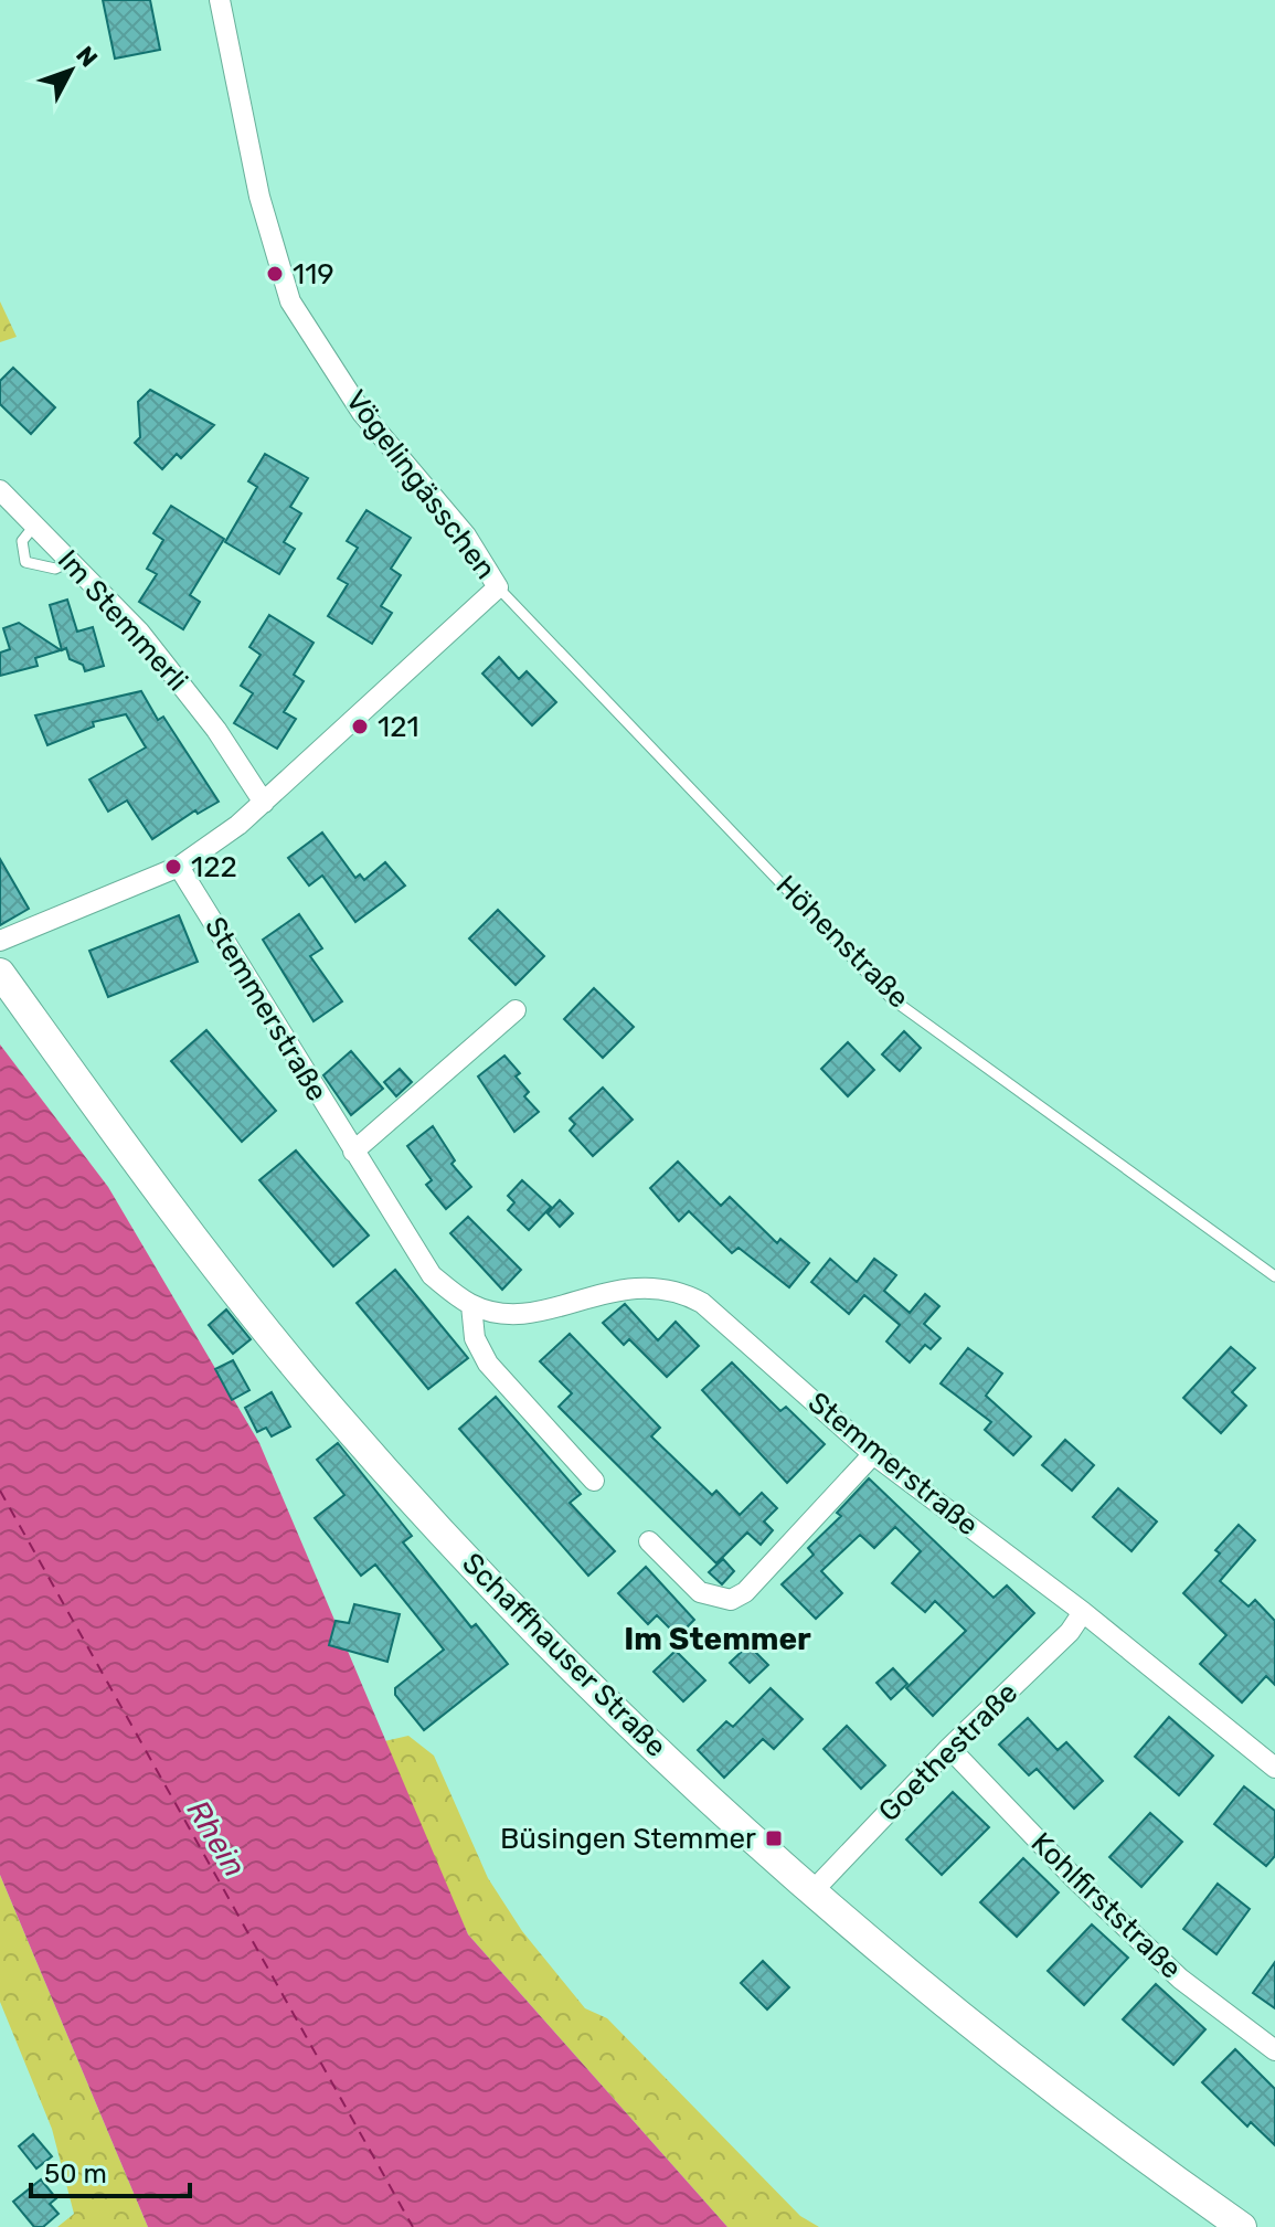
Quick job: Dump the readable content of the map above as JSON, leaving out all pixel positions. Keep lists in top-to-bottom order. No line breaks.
{"streets":{"main road":["Schaffhauser Straße"],"street":["Vögelingässchen","Im Stemmerli","Stemmerstraße","Goethestraße","Kohlfirststraße"],"lane":["Höhenstraße"]},"crossings":[["Vögelingässchen","Im Stemmerli"],["Vögelingässchen","Höhenstraße"],["Vögelingässchen","Stemmerstraße"],["Stemmerstraße","Goethestraße"],["Schaffhauser Straße","Goethestraße"],["Goethestraße","Kohlfirststraße"]],"districts":["Im Stemmer"],"water":["Rhein"],"places":{"other":["119","121","122"],"transit":["Büsingen Stemmer"]},"scale_bar":"50 m","north":"top right"}
